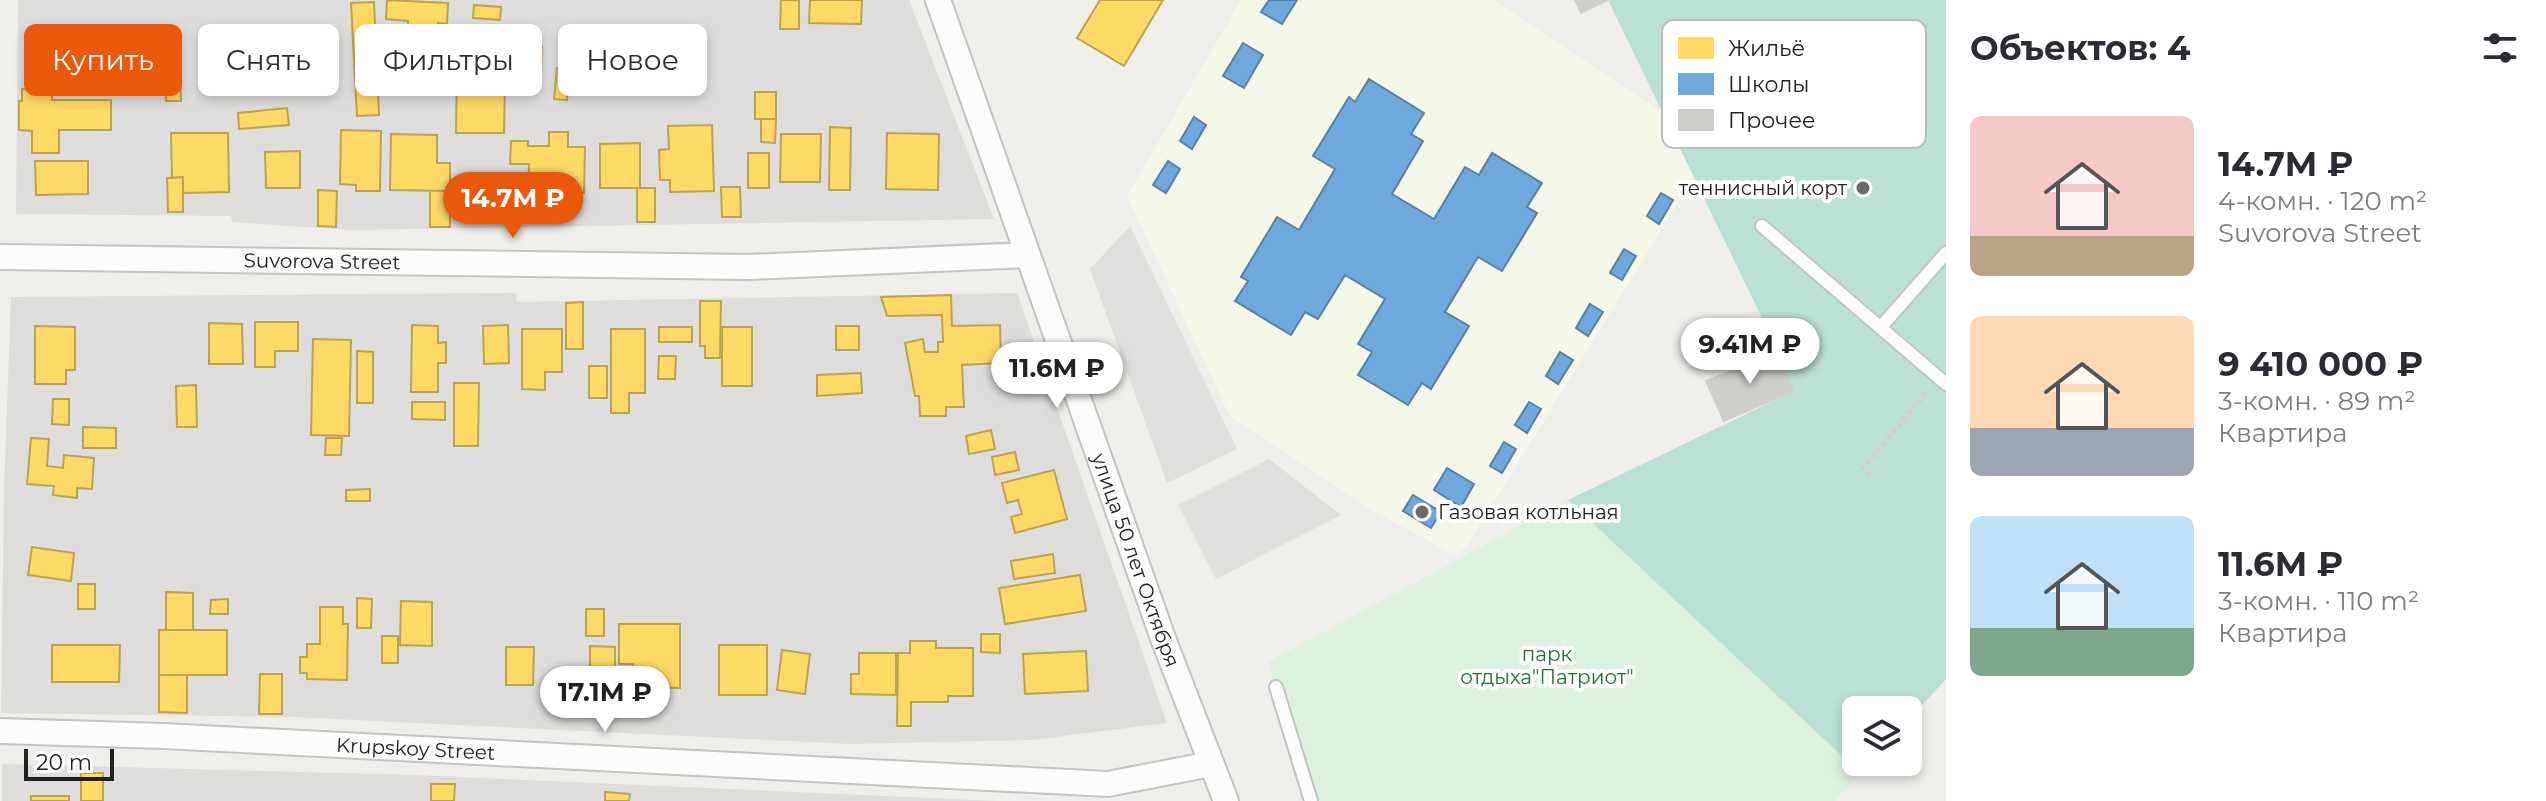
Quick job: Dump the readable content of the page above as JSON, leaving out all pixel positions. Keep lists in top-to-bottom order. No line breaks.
{"streets":{"street":["Suvorova Street","улица 50 лет Октября","Krupskoy Street"]},"crossings":[["Suvorova Street","улица 50 лет Октября"],["улица 50 лет Октября","Krupskoy Street"]],"parks":["парк отдыха\"Патриот\""],"places":["теннисный корт","Газовая котльная"],"legend":["Жильё","Школы","Прочее"],"scale_bar":"20 m","page":{"heading":"Объектов: 4","chip":["Купить","Снять","Фильтры","Новое"],"list":[{"name":"14.7M ₽","note":"4-комн. · 120 m² · Suvorova Street"},{"name":"9 410 000 ₽","note":"3-комн. · 89 m² · Квартира"},{"name":"11.6M ₽","note":"3-комн. · 110 m² · Квартира"}],"price":["14.7M ₽","9.41M ₽","11.6M ₽","17.1M ₽"],"scale":"20 m"}}
